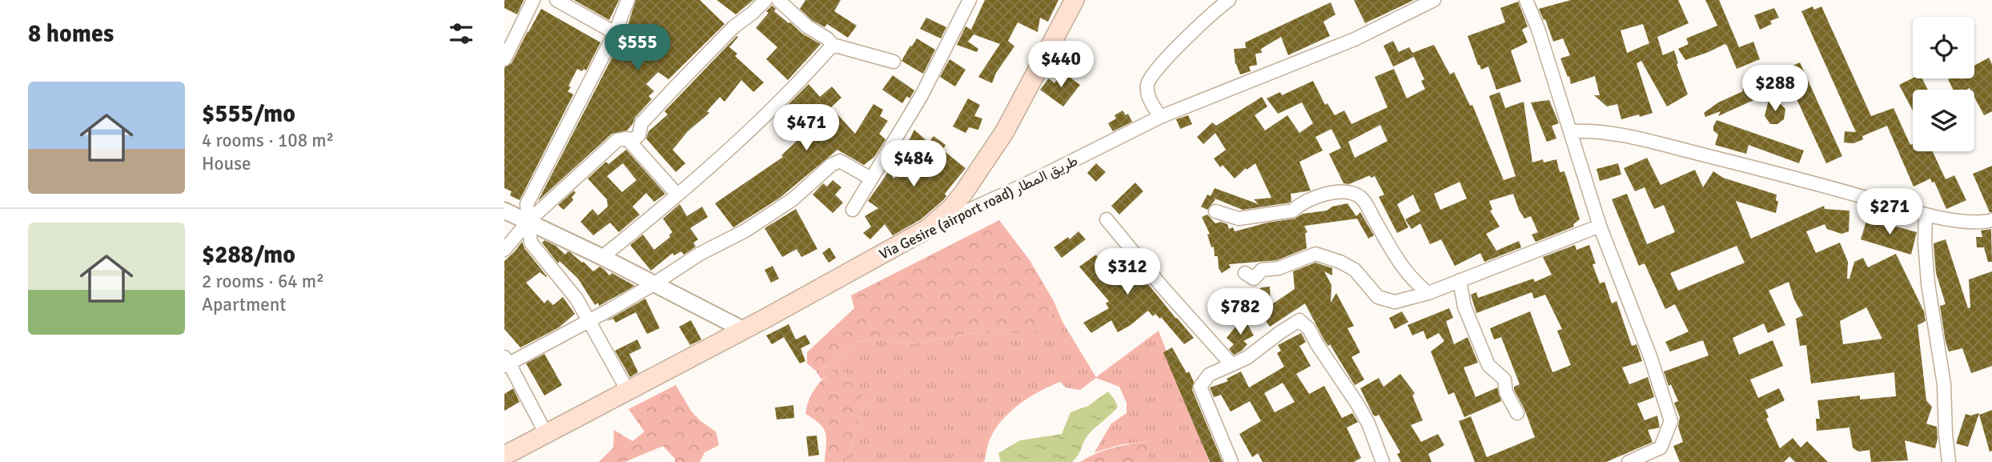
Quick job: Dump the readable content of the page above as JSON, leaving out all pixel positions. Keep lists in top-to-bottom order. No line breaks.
{"streets":{"main road":["Via Gesire (airport road) طريق المطار"]},"page":{"heading":"8 homes","price":["$555","$440","$288","$471","$484","$271","$312","$782"],"list":[{"name":"$555/mo","note":"4 rooms · 108 m² · House"},{"name":"$288/mo","note":"2 rooms · 64 m² · Apartment"}]}}
